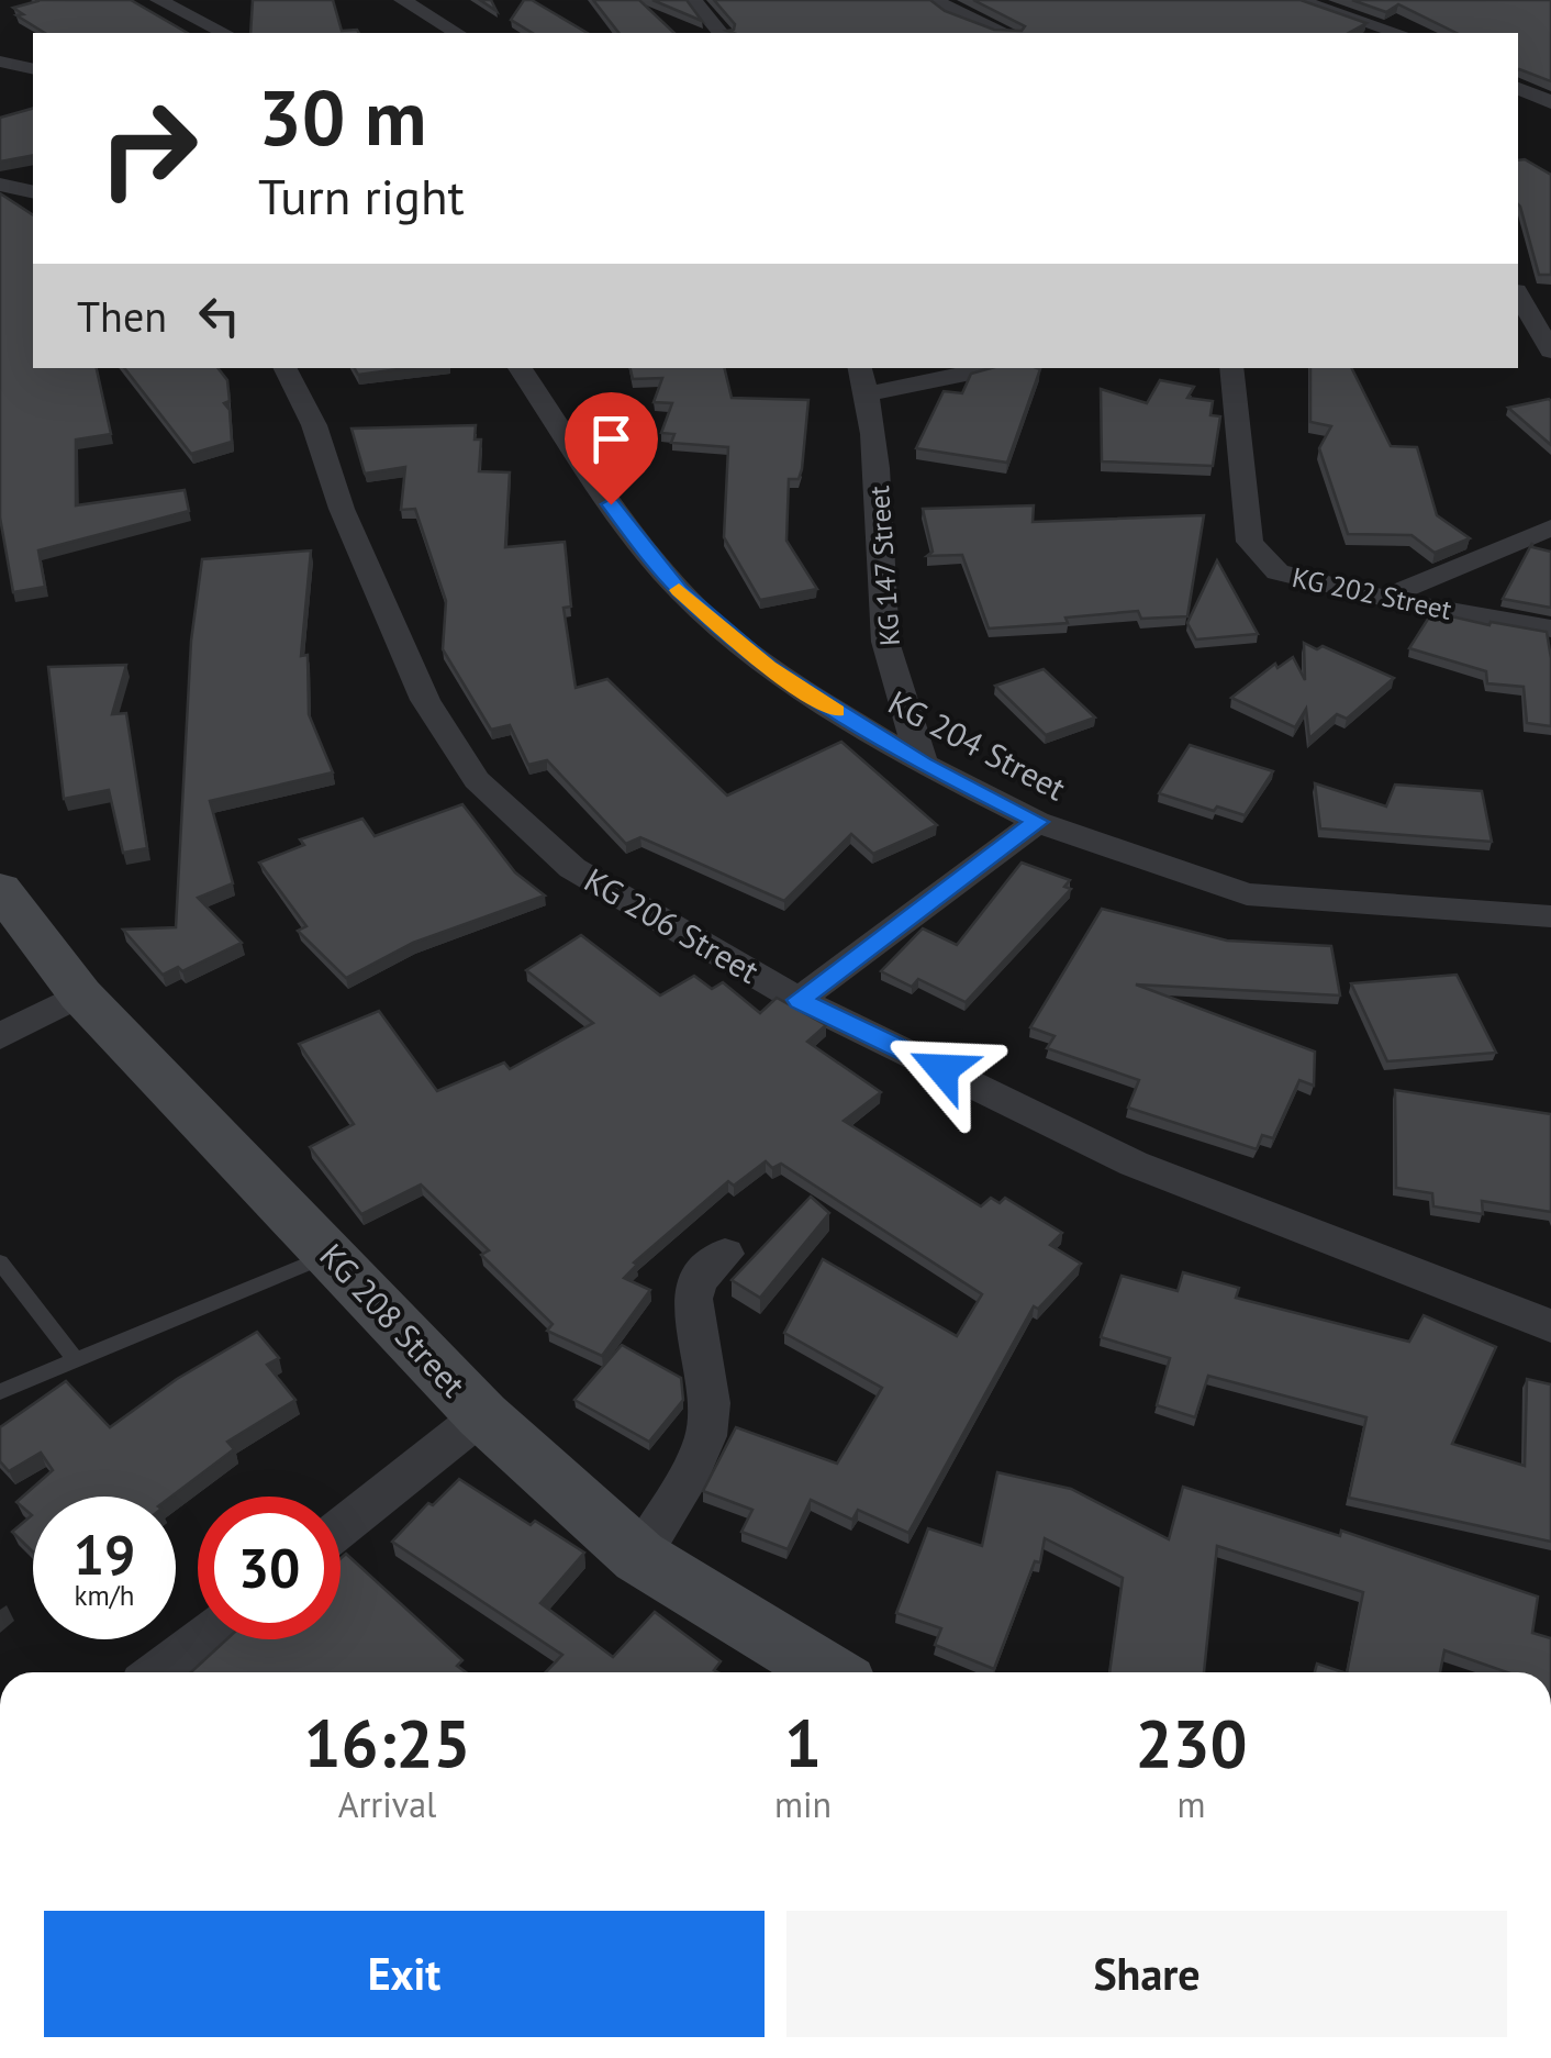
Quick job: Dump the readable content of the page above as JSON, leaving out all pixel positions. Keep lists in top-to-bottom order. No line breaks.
{"streets":{"street":["KG 147 Street","KG 202 Street","KG 204 Street","KG 206 Street","KG 208 Street"]},"crossings":[["KG 147 Street","KG 204 Street"]],"page":{"turn":["30 m","Turn right"],"then":"Then","speed":"19 km/h","limit":"30","eta":["16:25","Arrival","1","min","230","m"],"buttons":["Exit","Share"]}}
